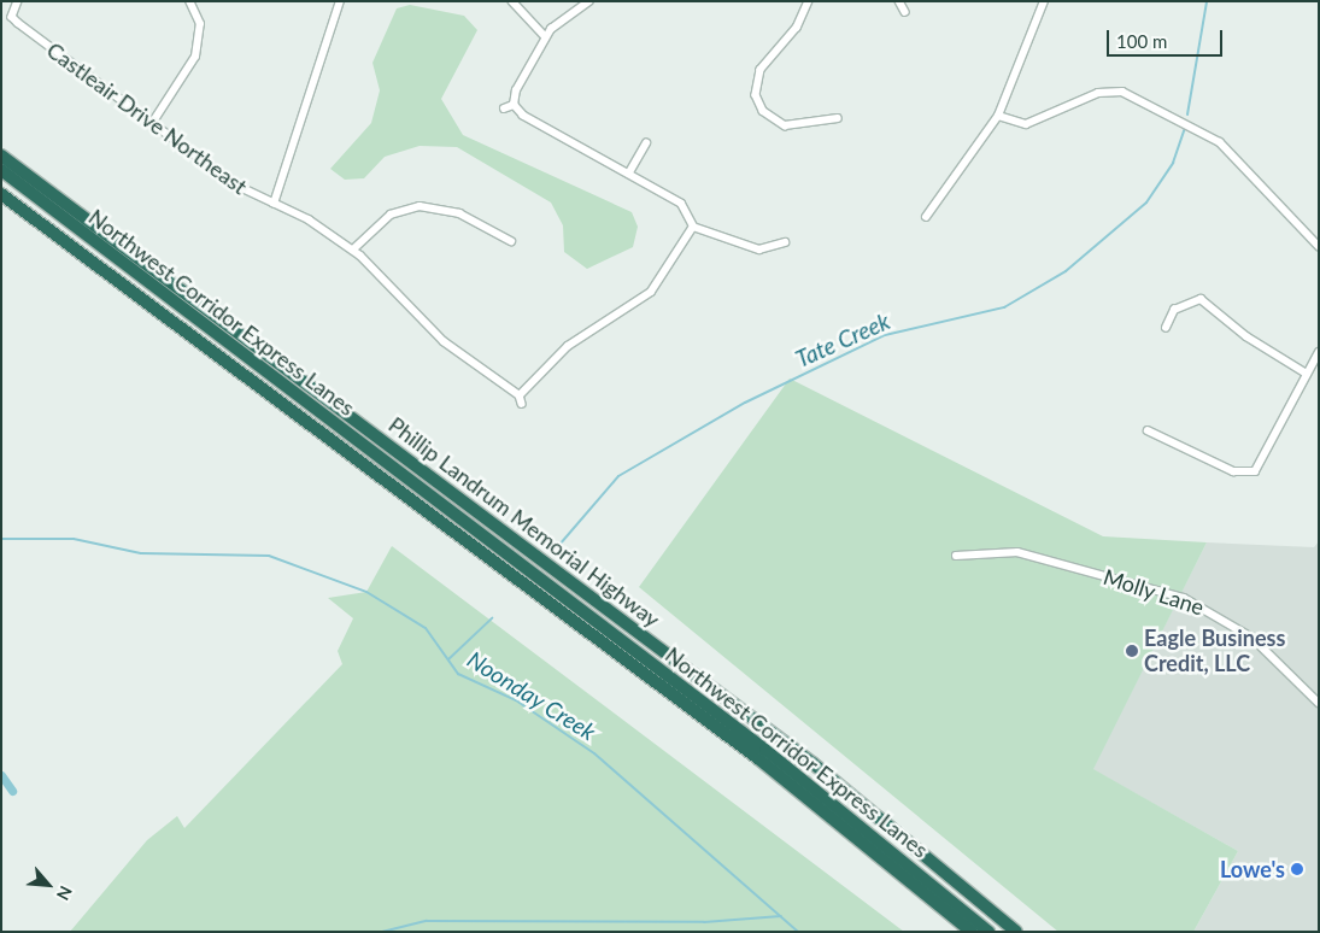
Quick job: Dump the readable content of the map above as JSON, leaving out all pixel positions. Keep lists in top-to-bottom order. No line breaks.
{"streets":{"highway":["Northwest Corridor Express Lanes","Phillip Landrum Memorial Highway"],"street":["Castleair Drive Northeast","Molly Lane"]},"water":["Tate Creek","Noonday Creek"],"places":["Eagle Business Credit, LLC","Lowe's"],"scale_bar":"100 m","north":"bottom right"}
